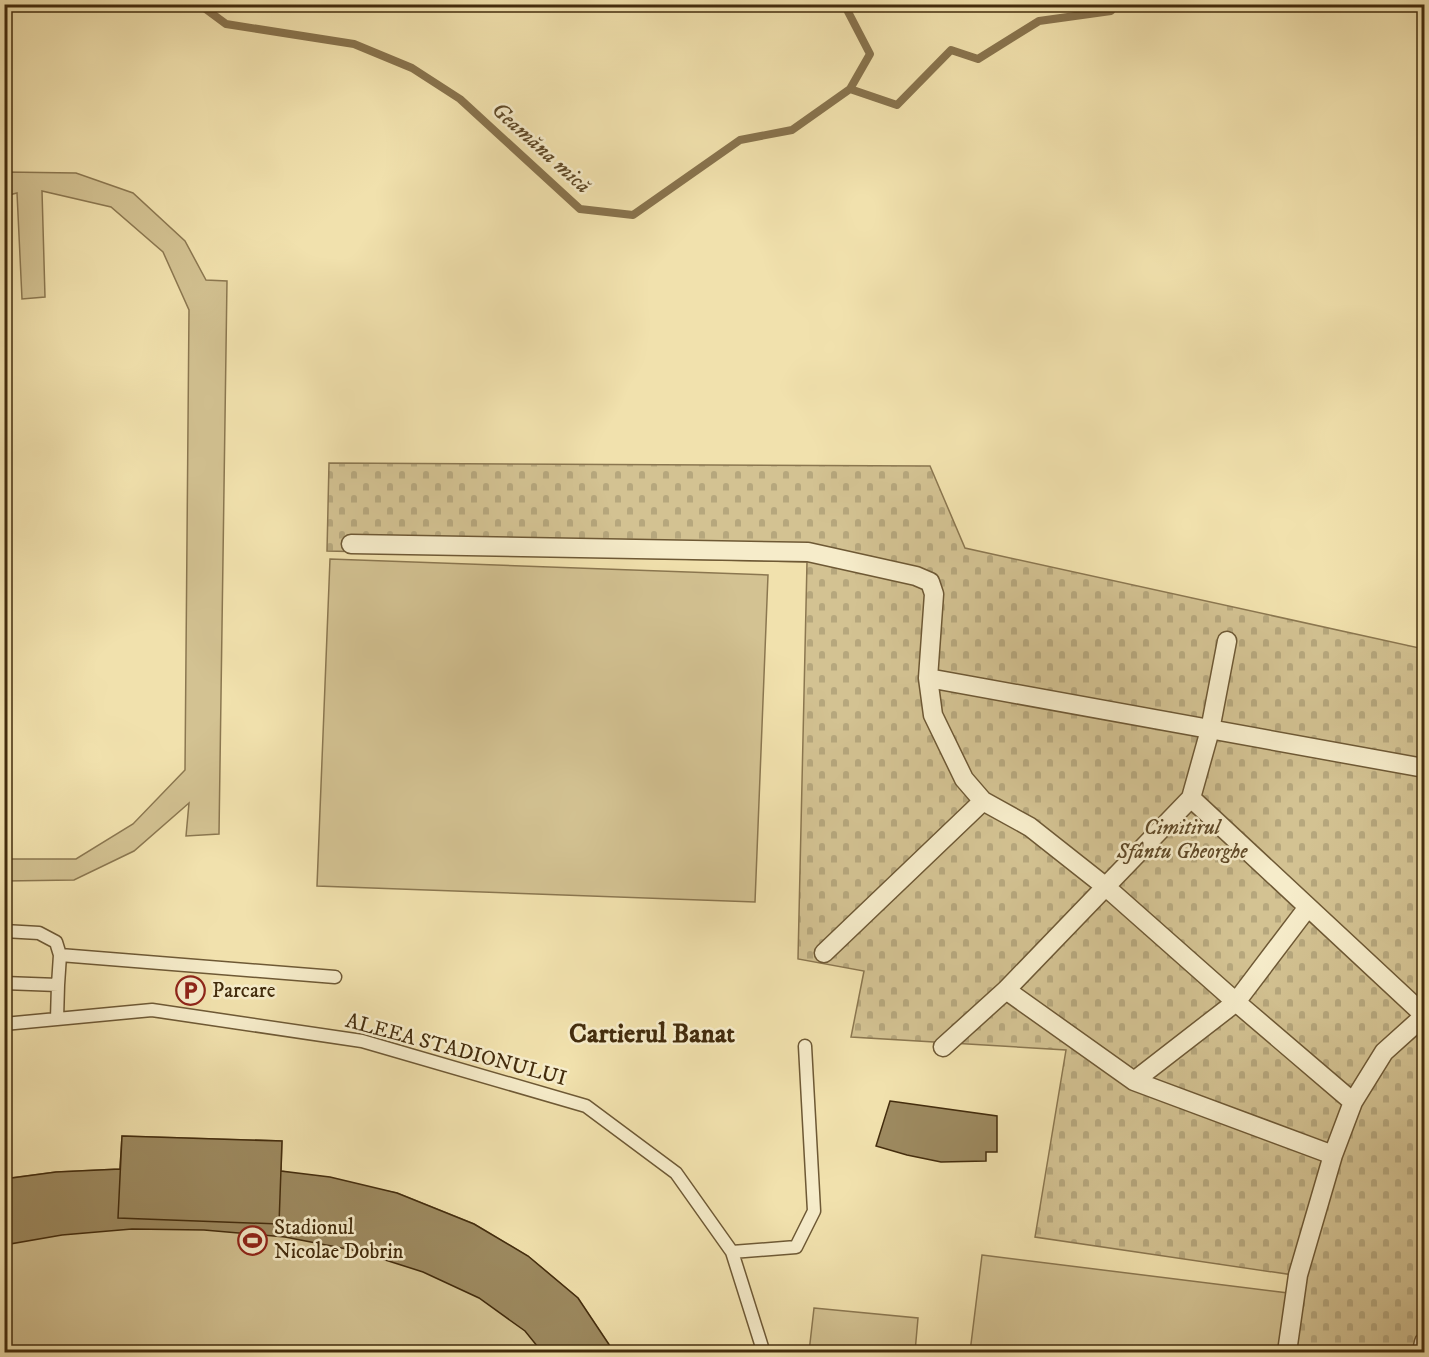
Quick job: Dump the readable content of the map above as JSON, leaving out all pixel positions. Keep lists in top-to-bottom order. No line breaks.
{"streets":{"lane":["ALEEA STADIONULUI"]},"districts":["Cartierul Banat"],"water":["Geamăna mică"],"parks":["Cimitirul Sfântu Gheorghe"],"places":{"parking":["Parcare"],"sports":["Stadionul Nicolae Dobrin"]}}
